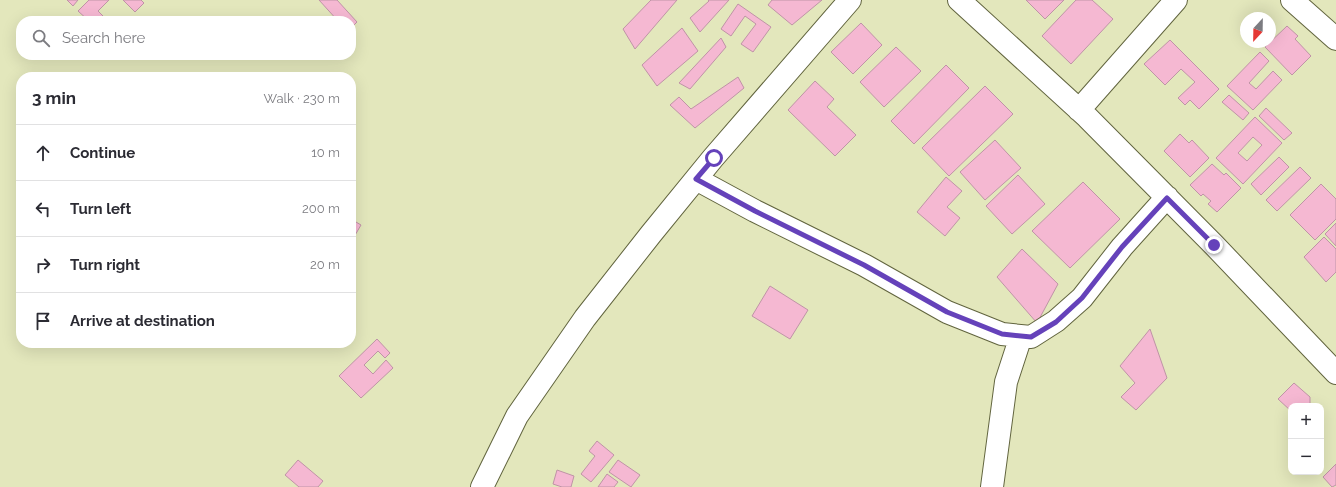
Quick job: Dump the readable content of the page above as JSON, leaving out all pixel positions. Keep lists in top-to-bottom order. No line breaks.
{"north":"bottom","page":{"search":"Search here","heading":["3 min","Walk · 230 m"],"list":[["Continue","10 m"],["Turn left","200 m"],["Turn right","20 m"],"Arrive at destination"],"map_buttons":["+","−"]}}
